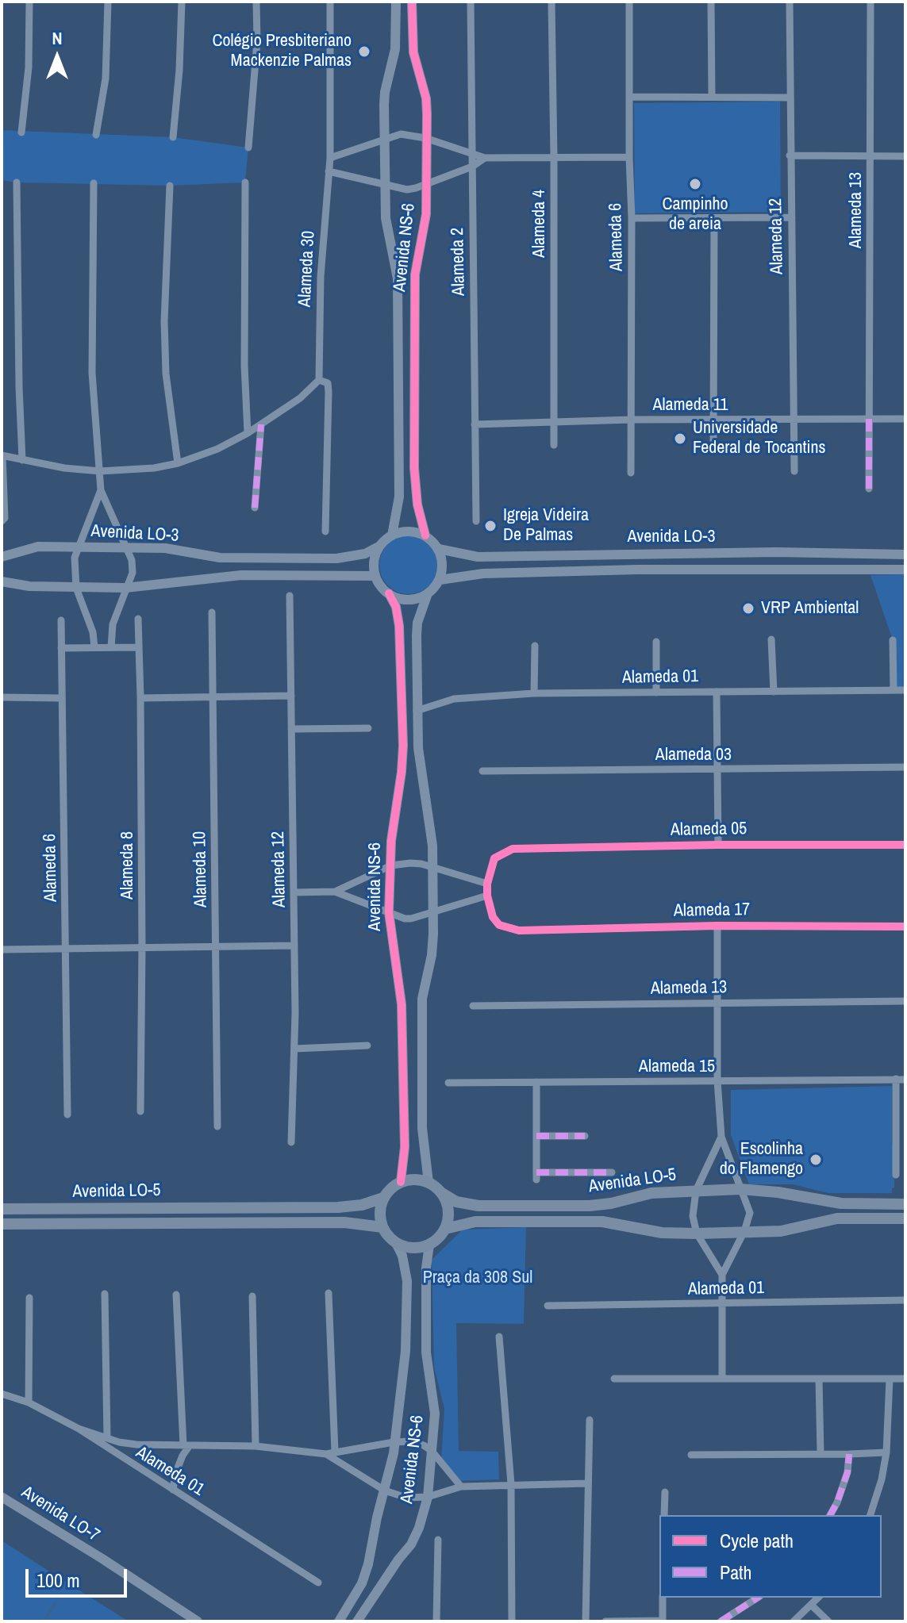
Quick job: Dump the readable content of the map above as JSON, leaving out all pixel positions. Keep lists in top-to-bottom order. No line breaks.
{"streets":{"main road":["Avenida LO-5"],"street":["Alameda 13","Alameda 4","Alameda 12","Alameda 6","Avenida NS-6","Alameda 2","Alameda 30","Alameda 11","Avenida LO-3","Alameda 01","Alameda 03","Alameda 05","Alameda 8","Alameda 10","Alameda 17","Alameda 15","Avenida LO-7"]},"crossings":[["Alameda 13","Alameda 11"],["Alameda 4","Alameda 11"],["Alameda 12","Alameda 11"],["Alameda 6","Alameda 11"],["Avenida NS-6","Avenida LO-3"],["Avenida NS-6","Avenida LO-5"],["Alameda 2","Alameda 11"]],"parks":["Praça da 308 Sul"],"places":["Colégio Presbiteriano Mackenzie Palmas","Campinho de areia","Universidade Federal de Tocantins","Igreja Videira De Palmas","VRP Ambiental","Escolinha do Flamengo"],"legend":["Cycle path","Path"],"scale_bar":"100 m","north":"top"}
